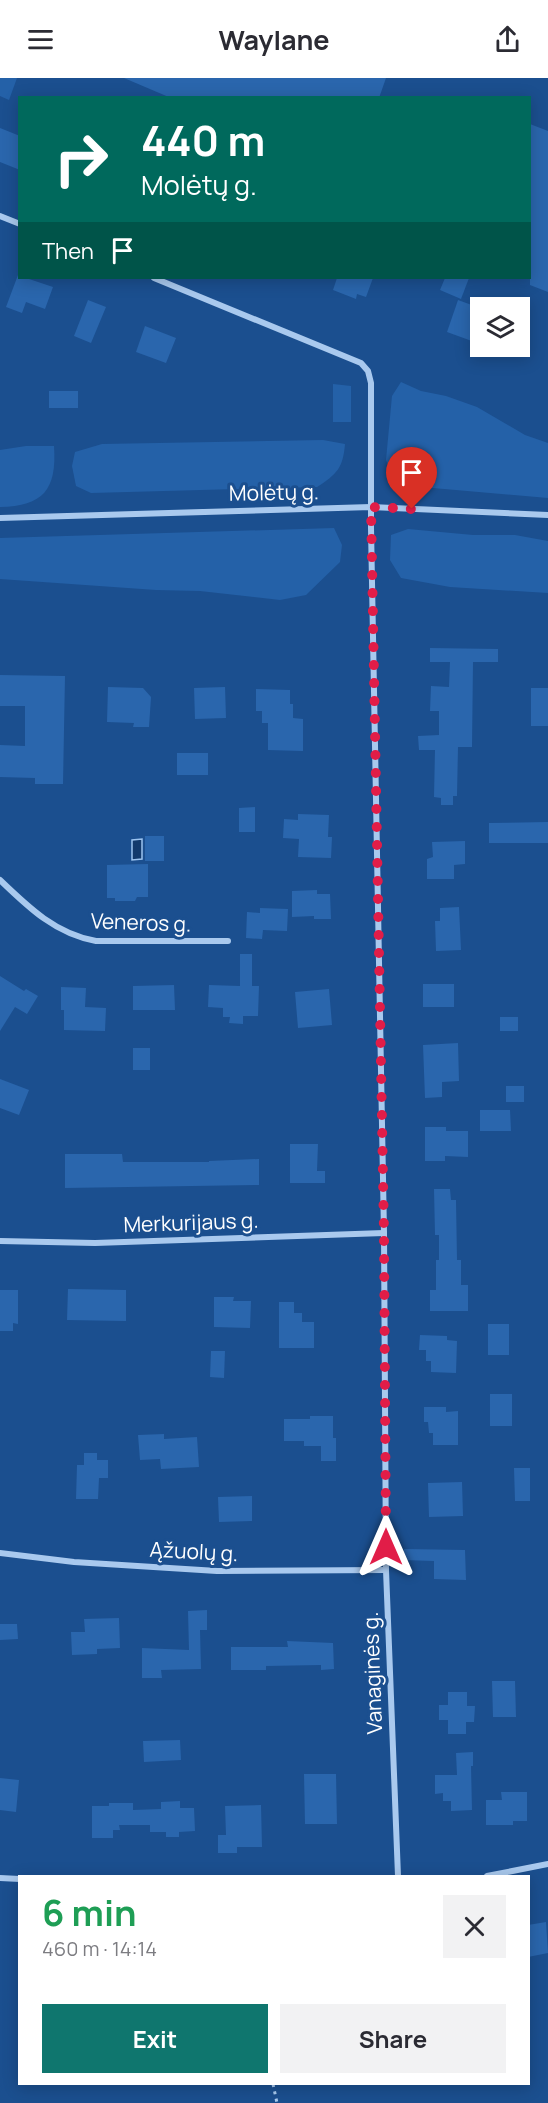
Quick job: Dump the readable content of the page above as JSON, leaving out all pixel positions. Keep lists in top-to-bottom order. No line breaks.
{"streets":{"street":["Molėtų g.","Veneros g.","Merkurijaus g.","Ąžuolų g.","Vanaginės g."]},"crossings":[["Molėtų g.","Vanaginės g."],["Merkurijaus g.","Vanaginės g."],["Ąžuolų g.","Vanaginės g."]],"page":{"header":"Waylane","turn":["440 m","Molėtų g."],"then":"Then","heading":["6 min","460 m · 14:14"],"buttons":["Exit","Share"]}}
